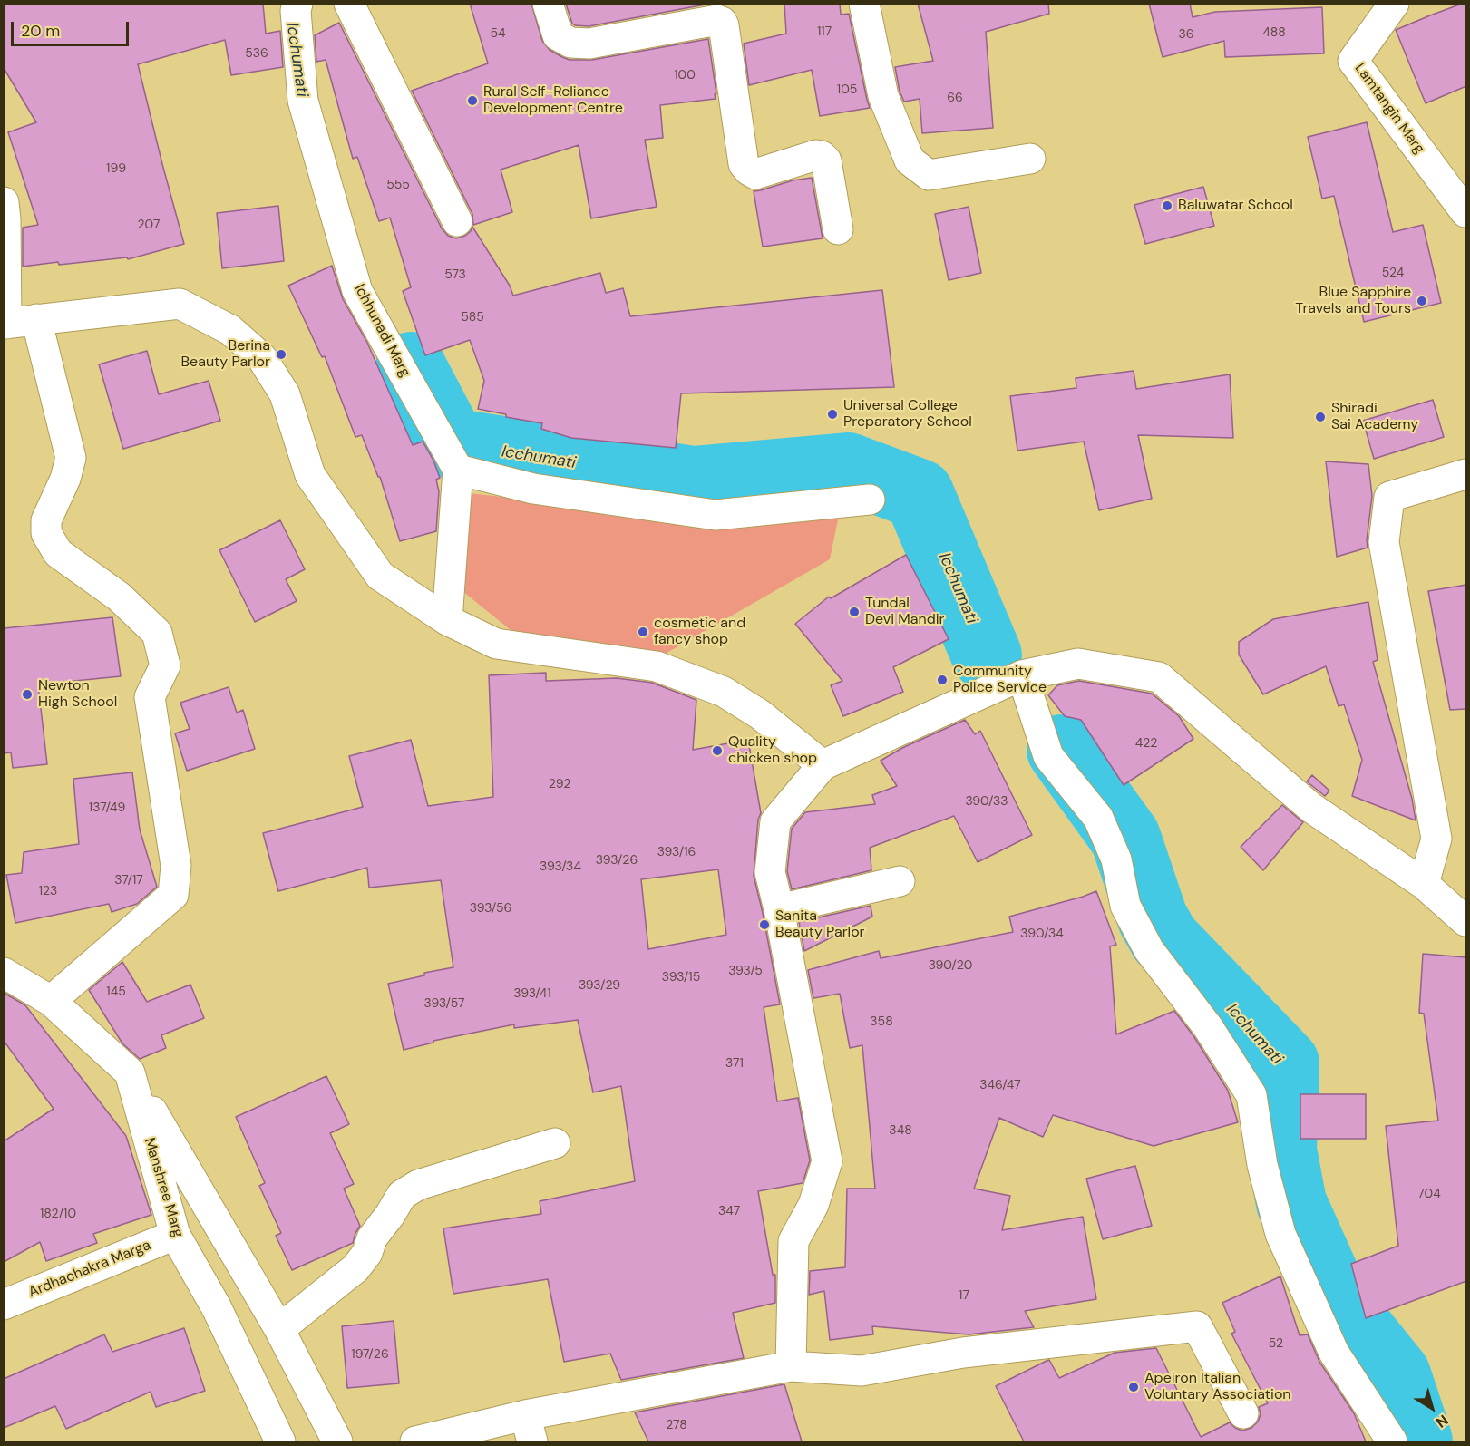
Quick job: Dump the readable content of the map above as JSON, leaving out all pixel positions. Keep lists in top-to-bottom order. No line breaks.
{"streets":{"street":["Lamtangin Marg","Ichhunadi Marg","Manshree Marg","Ardhachakra Marga"]},"crossings":[["Manshree Marg","Ardhachakra Marga"]],"water":["Icchumati"],"places":["Rural Self-Reliance Development Centre","Baluwatar School","Blue Sapphire Travels and Tours","Berina Beauty Parlor","Universal College Preparatory School","Shiradi Sai Academy","Tundal Devi Mandir","cosmetic and fancy shop","Community Police Service","Newton High School","Quality chicken shop","Sanita Beauty Parlor","Apeiron Italian Voluntary Association"],"house_numbers":["117","488","54","36","536","100","105","66","199","555","207","524","573","585","422","292","390/33","137/49","393/16","393/26","393/34","37/17","123","393/56","390/34","390/20","393/5","393/15","393/29","145","393/41","393/57","358","371","346/47","348","704","347","182/10","17","52","197/26","278"],"scale_bar":"20 m","north":"bottom right"}
